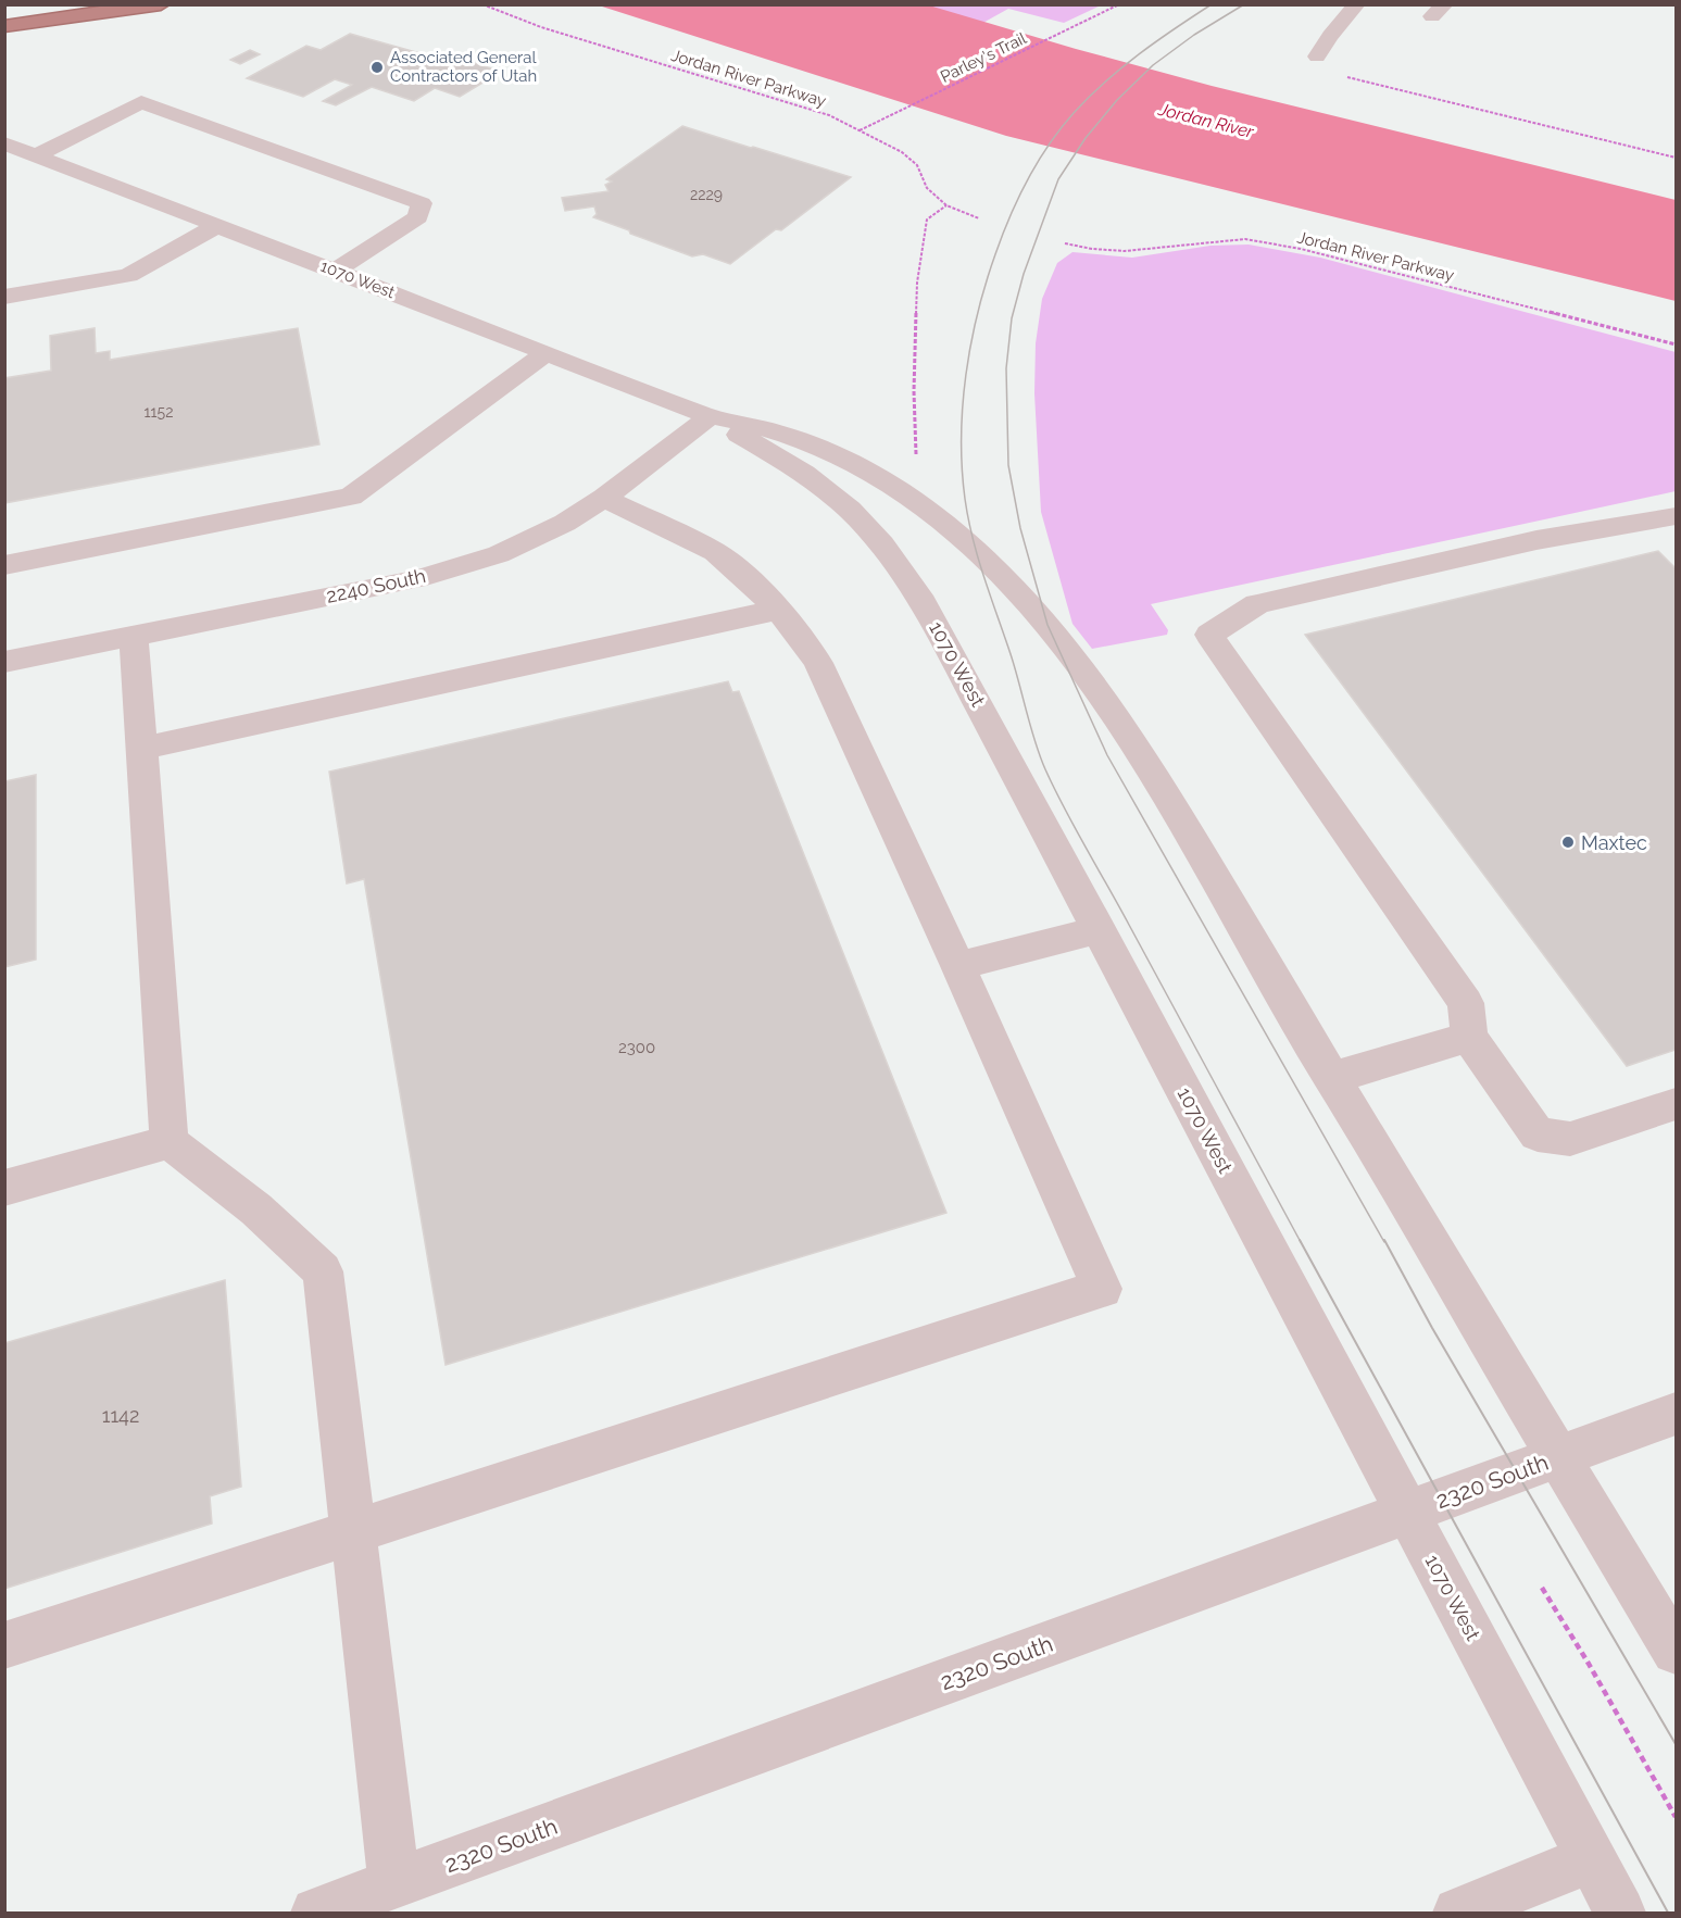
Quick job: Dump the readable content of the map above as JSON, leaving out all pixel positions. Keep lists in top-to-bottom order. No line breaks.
{"streets":{"street":["1070 West","2240 South","2320 South"],"path":["Parley's Trail","Jordan River Parkway"]},"crossings":[["Parley's Trail","Jordan River Parkway"],["1070 West","2240 South"],["1070 West","2320 South"]],"water":["Jordan River"],"places":["Associated General Contractors of Utah","Maxtec"],"house_numbers":["2229","1152","2300","1142"]}
